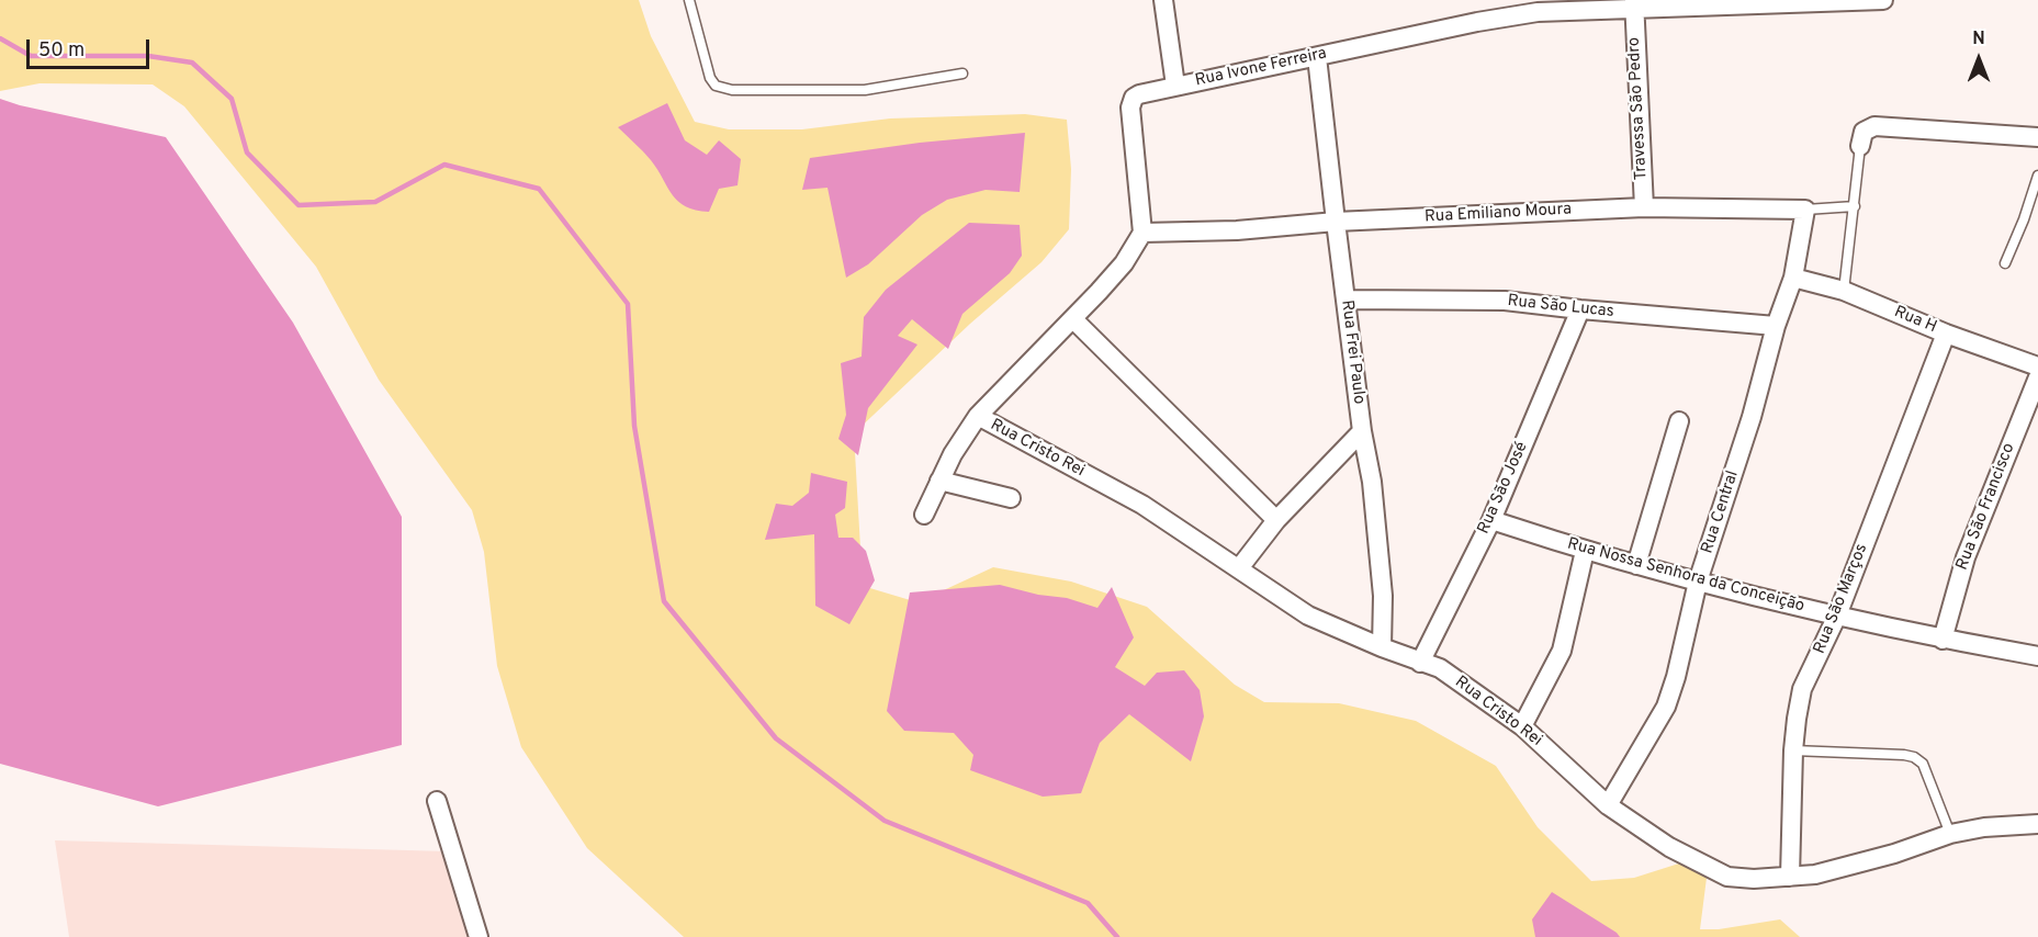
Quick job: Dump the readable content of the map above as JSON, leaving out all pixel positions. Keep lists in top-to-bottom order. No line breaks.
{"streets":{"street":["Rua Ivone Ferreira","Travessa São Pedro","Rua Emiliano Moura","Rua São Lucas","Rua H","Rua Frei Paulo","Rua Cristo Rei","Rua São José","Rua São Francisco","Rua Central","Rua Nossa Senhora da Conceição","Rua São Marços"]},"crossings":[["Rua Ivone Ferreira","Travessa São Pedro"],["Rua Ivone Ferreira","Rua Emiliano Moura"],["Rua Ivone Ferreira","Rua Frei Paulo"],["Travessa São Pedro","Rua Emiliano Moura"],["Rua Emiliano Moura","Rua Frei Paulo"],["Rua Emiliano Moura","Rua Central"],["Rua São Lucas","Rua Frei Paulo"],["Rua São Lucas","Rua São José"],["Rua São Lucas","Rua Central"],["Rua H","Rua Central"],["Rua H","Rua São Marços"],["Rua Frei Paulo","Rua Cristo Rei"],["Rua Cristo Rei","Rua São José"],["Rua Cristo Rei","Rua Central"],["Rua Cristo Rei","Rua São Marços"],["Rua São José","Rua Nossa Senhora da Conceição"],["Rua São Francisco","Rua Nossa Senhora da Conceição"],["Rua Central","Rua Nossa Senhora da Conceição"],["Rua Nossa Senhora da Conceição","Rua São Marços"]],"scale_bar":"50 m","north":"top"}
